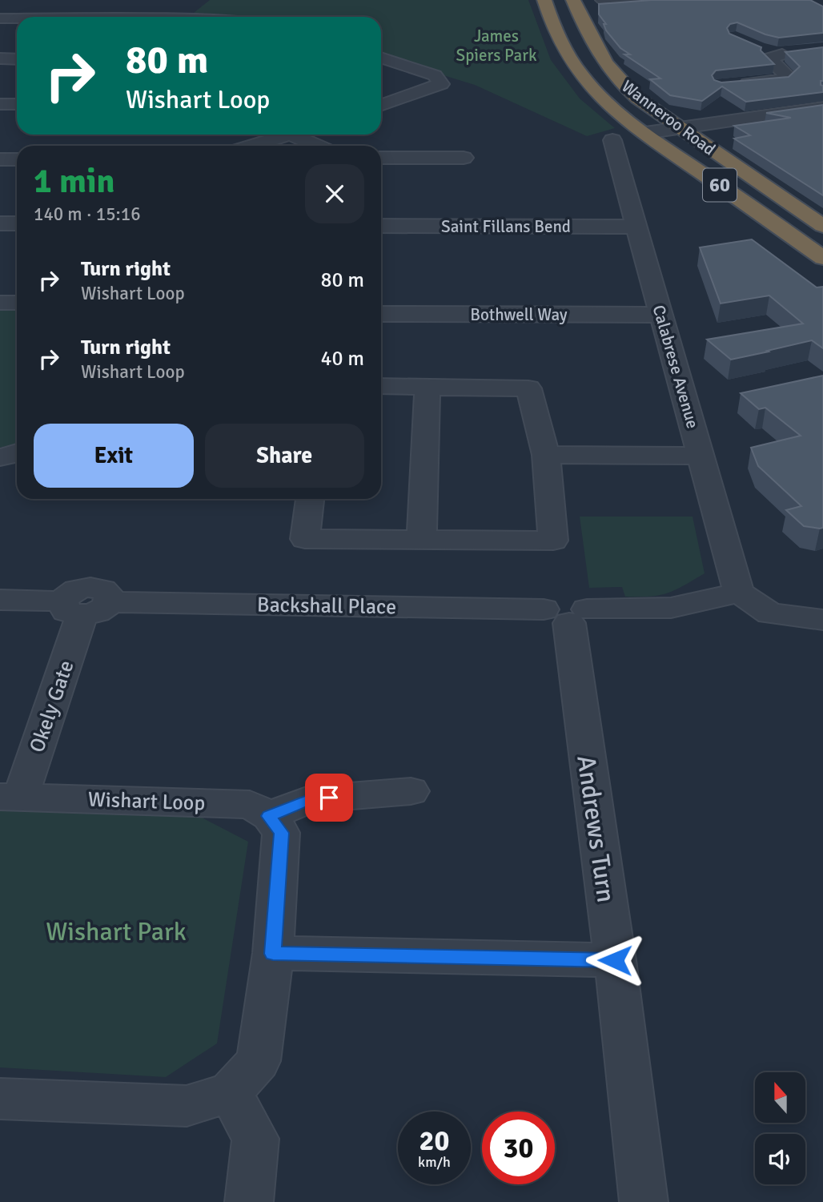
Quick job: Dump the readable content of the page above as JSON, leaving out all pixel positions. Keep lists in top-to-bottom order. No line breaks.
{"streets":{"highway":["Wanneroo Road","60"],"street":["Saint Fillans Bend","Bothwell Way","Calabrese Avenue","Backshall Place","Okely Gate","Wishart Loop","Andrews Turn"]},"crossings":[["Saint Fillans Bend","Calabrese Avenue"],["Bothwell Way","Calabrese Avenue"],["Calabrese Avenue","Backshall Place"],["Backshall Place","Okely Gate"],["Backshall Place","Andrews Turn"],["Okely Gate","Wishart Loop"]],"parks":["James Spiers Park","Wishart Park"],"north":"top","page":{"turn":["80 m","Wishart Loop"],"heading":["1 min","140 m · 15:16"],"list":[{"name":"Turn right","note":"Wishart Loop","value":"80 m"},{"name":"Turn right","note":"Wishart Loop","value":"40 m"}],"buttons":["Exit","Share"],"speed":"20 km/h","limit":"30"}}
